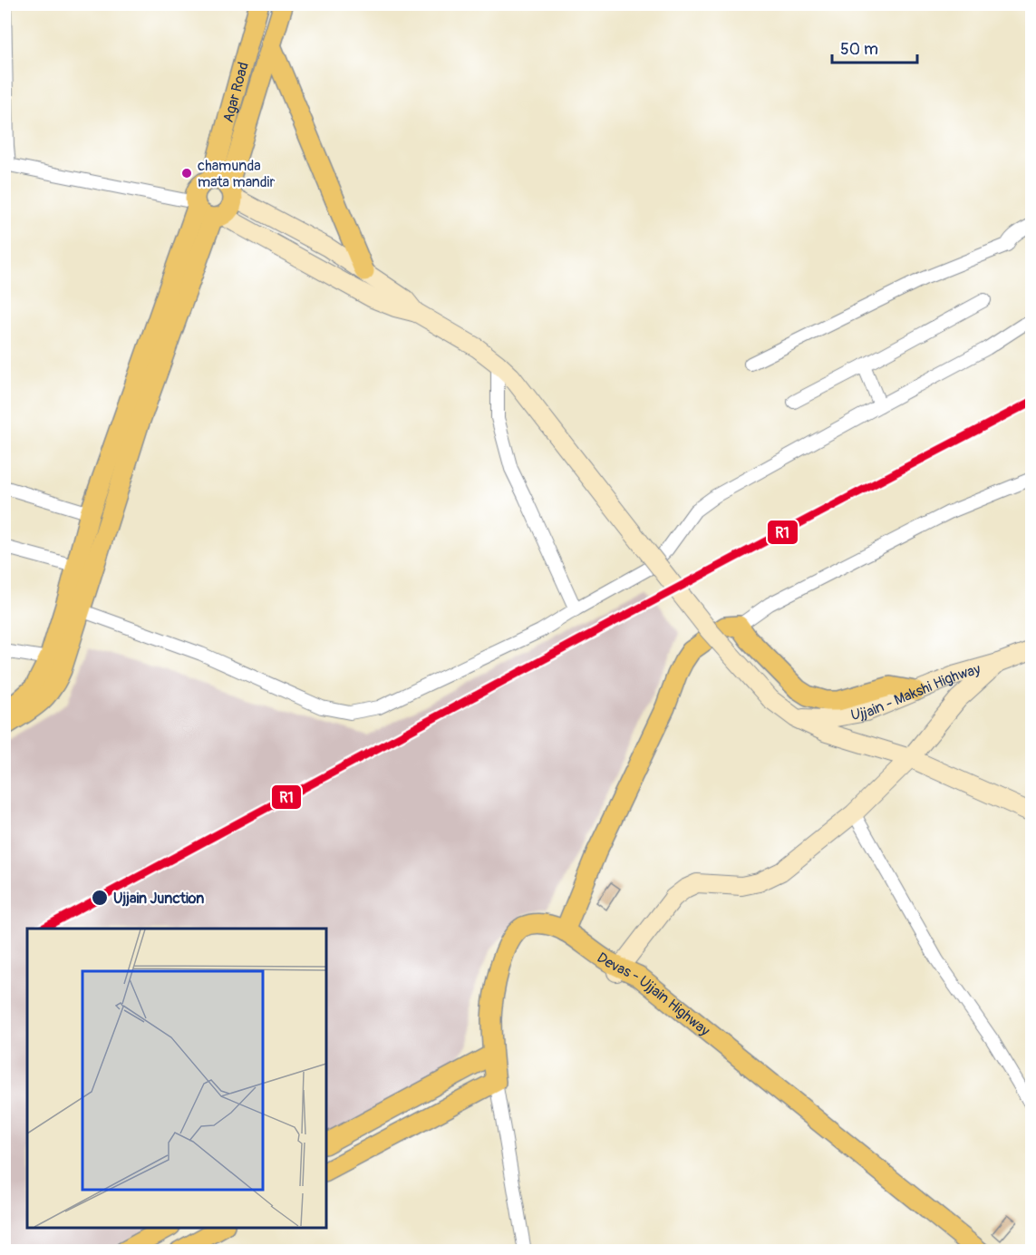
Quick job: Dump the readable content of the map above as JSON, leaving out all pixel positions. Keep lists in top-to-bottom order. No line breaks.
{"streets":{"main road":["Agar Road","Ujjain - Makshi Highway","Devas - Ujjain Highway"]},"places":["chamunda mata mandir","Ujjain Junction"],"lines":["transit line R1"],"scale_bar":"50 m"}
